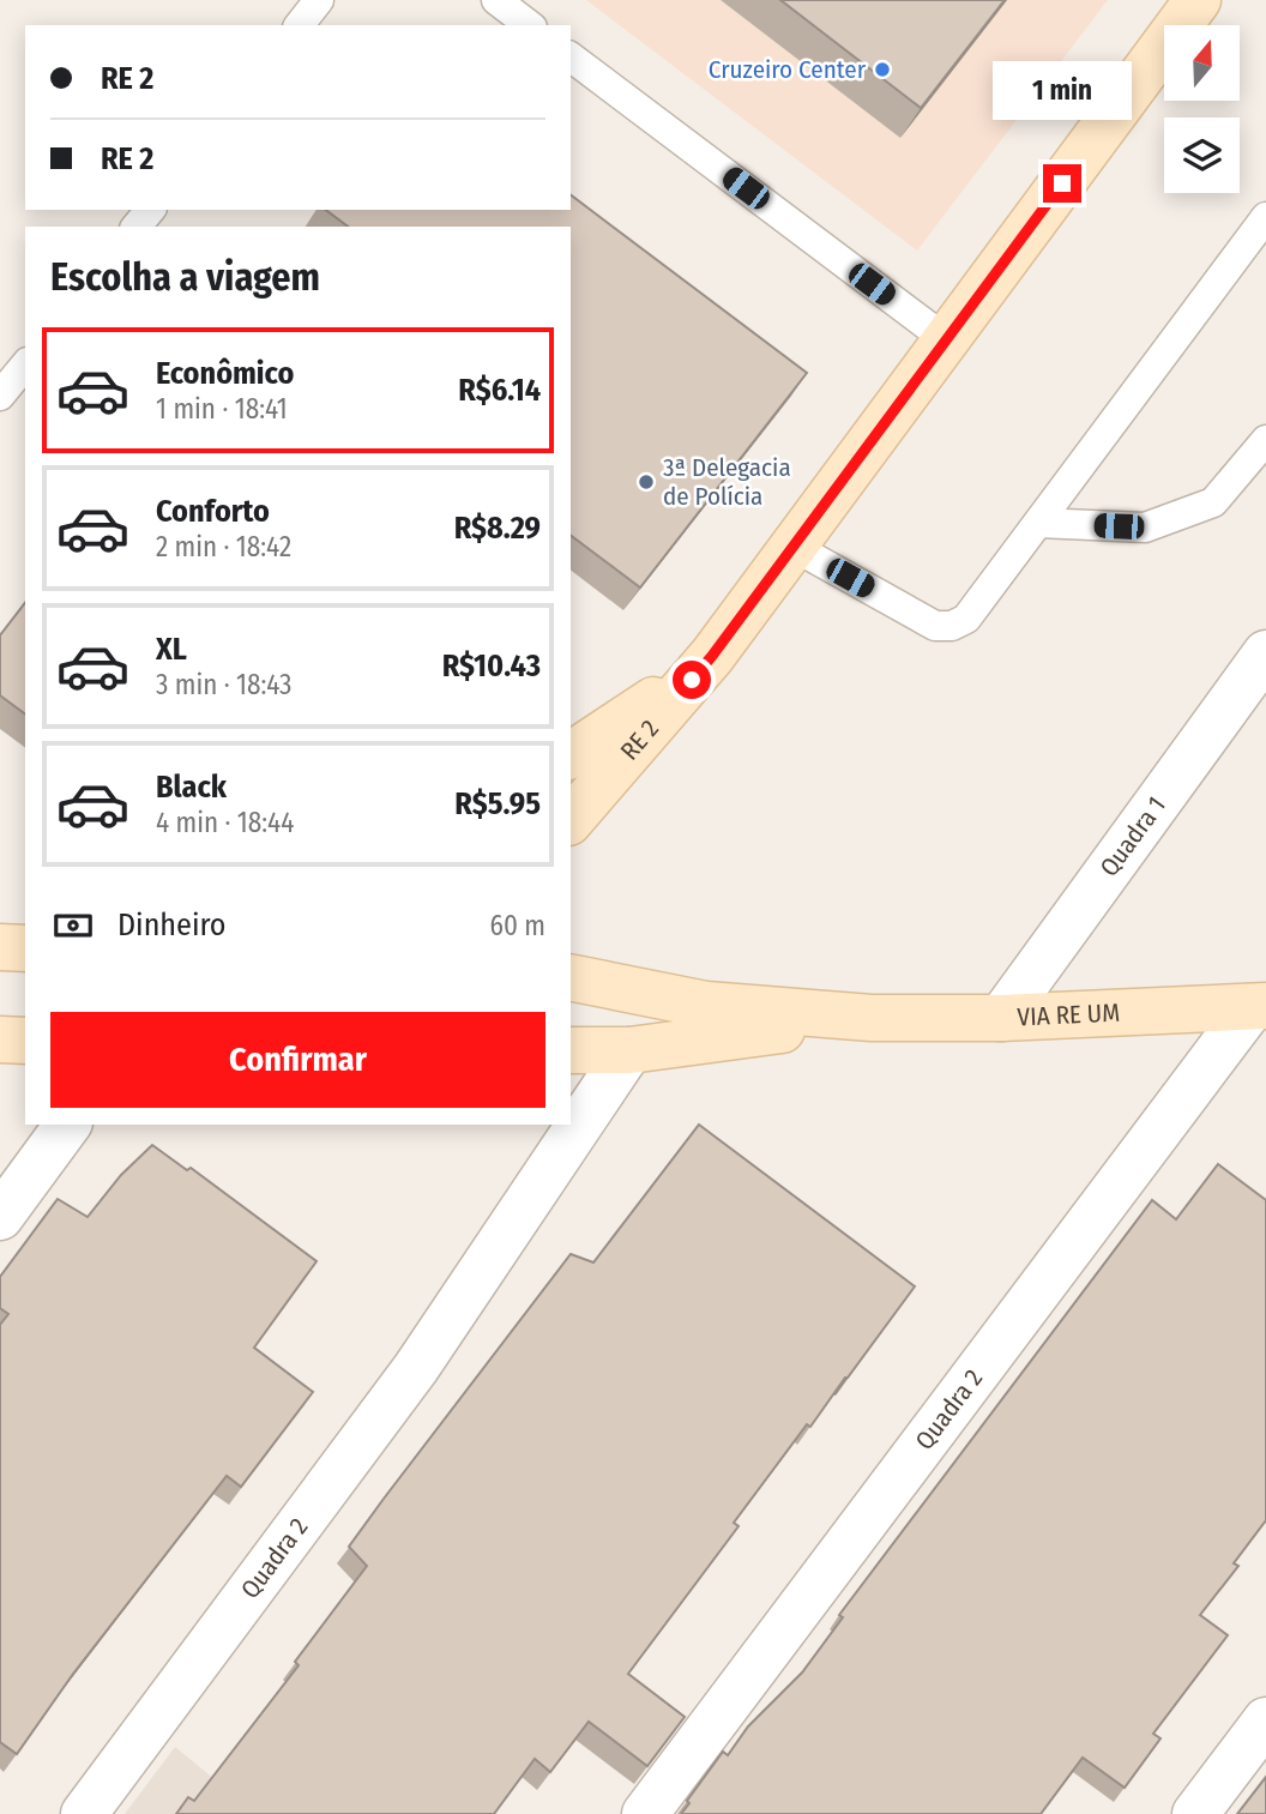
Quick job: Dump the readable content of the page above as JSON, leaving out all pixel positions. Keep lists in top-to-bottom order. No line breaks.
{"streets":{"street":["RE 2","Quadra 1","VIA RE UM","Quadra 2"]},"crossings":[["Quadra 1","VIA RE UM"],["VIA RE UM","Quadra 2"]],"places":["Cruzeiro Center","3ª Delegacia de Polícia"],"north":"top","page":{"banner":["RE 2","RE 2"],"bubble":"1 min","heading":"Escolha a viagem","list":[{"name":"Econômico","note":"1 min · 18:41","value":"R$6.14"},{"name":"Conforto","note":"2 min · 18:42","value":"R$8.29"},{"name":"XL","note":"3 min · 18:43","value":"R$10.43"},{"name":"Black","note":"4 min · 18:44","value":"R$5.95"}],"pay":["Dinheiro","60 m"],"buttons":"Confirmar"}}
